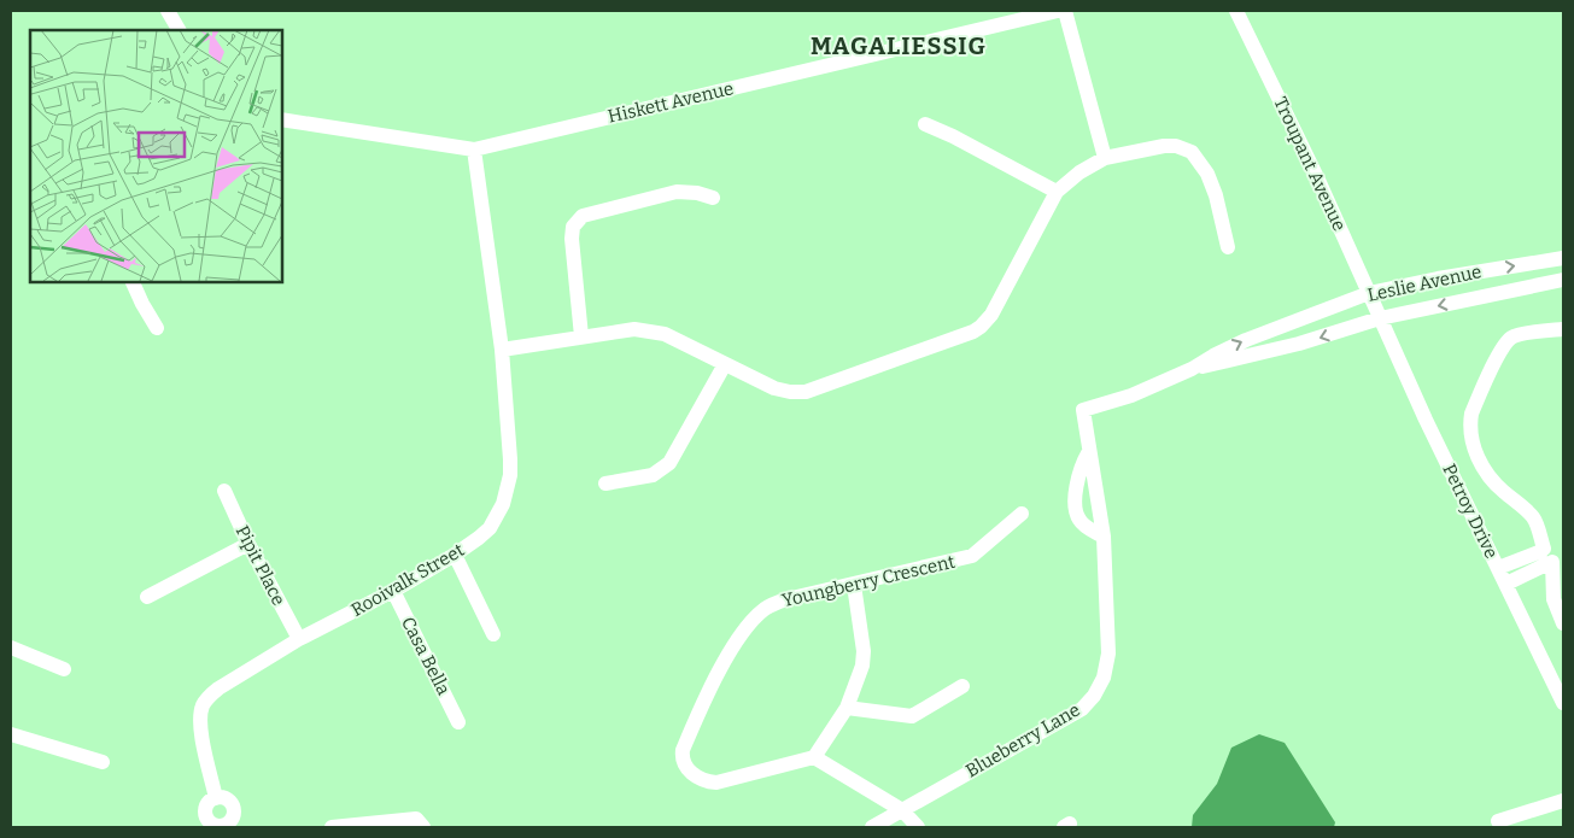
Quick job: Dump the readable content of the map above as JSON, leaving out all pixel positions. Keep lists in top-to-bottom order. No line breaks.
{"streets":{"street":["Hiskett Avenue","Troupant Avenue","Leslie Avenue","Petroy Drive","Pipit Place","Rooivalk Street","Youngberry Crescent","Casa Bella","Blueberry Lane"]},"crossings":[["Hiskett Avenue","Rooivalk Street"],["Troupant Avenue","Leslie Avenue"],["Troupant Avenue","Petroy Drive"],["Leslie Avenue","Petroy Drive"],["Leslie Avenue","Blueberry Lane"],["Pipit Place","Rooivalk Street"],["Rooivalk Street","Casa Bella"]],"districts":["MAGALIESSIG"]}
